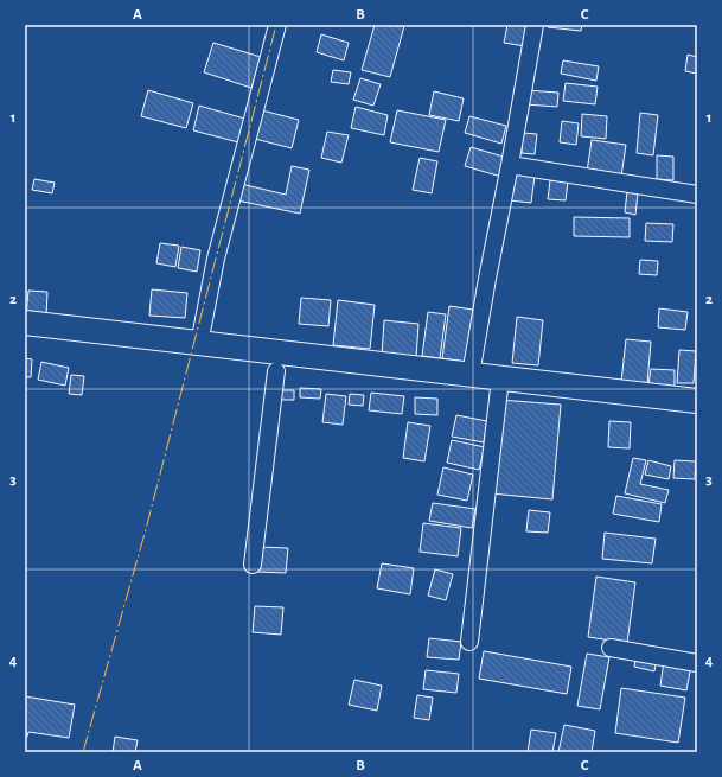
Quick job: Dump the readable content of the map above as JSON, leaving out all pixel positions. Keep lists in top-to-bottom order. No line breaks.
{"grid":{"columns":["A","B","C"],"rows":["1","2","3","4"]}}
